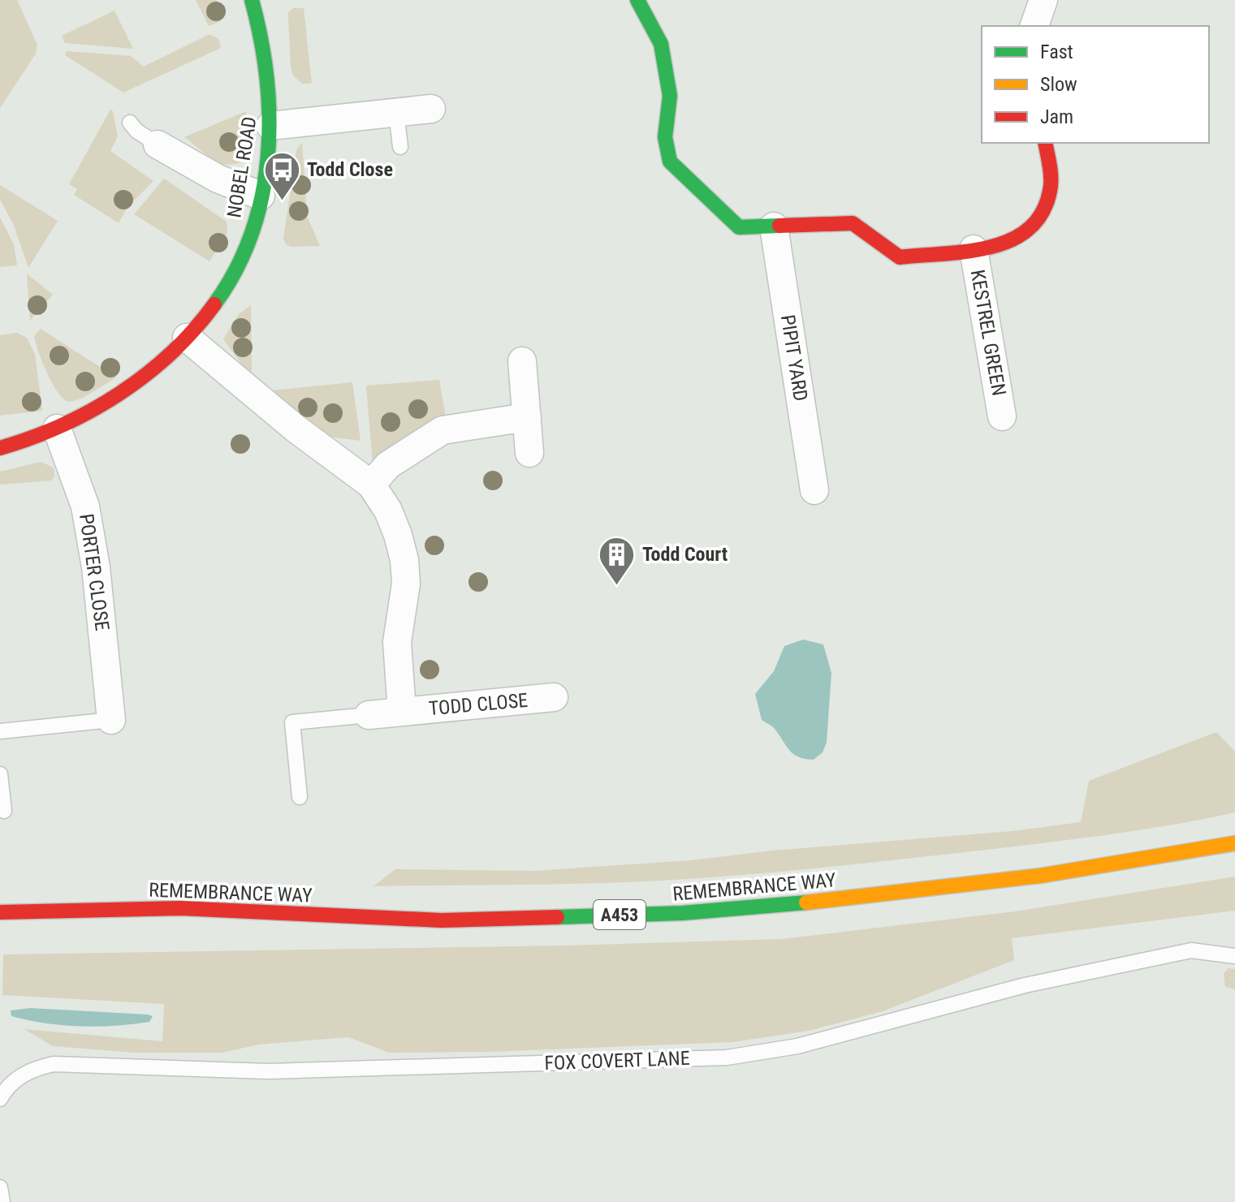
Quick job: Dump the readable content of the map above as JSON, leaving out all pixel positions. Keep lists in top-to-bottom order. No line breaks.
{"streets":{"main road":["NOBEL ROAD","REMEMBRANCE WAY","A453"],"street":["KESTREL GREEN","PIPIT YARD","PORTER CLOSE","TODD CLOSE"],"lane":["FOX COVERT LANE"]},"crossings":[["NOBEL ROAD","PORTER CLOSE"],["NOBEL ROAD","TODD CLOSE"]],"places":{"bus stop":["Todd Close"],"building":["Todd Court"]},"legend":["Fast","Slow","Jam"]}
